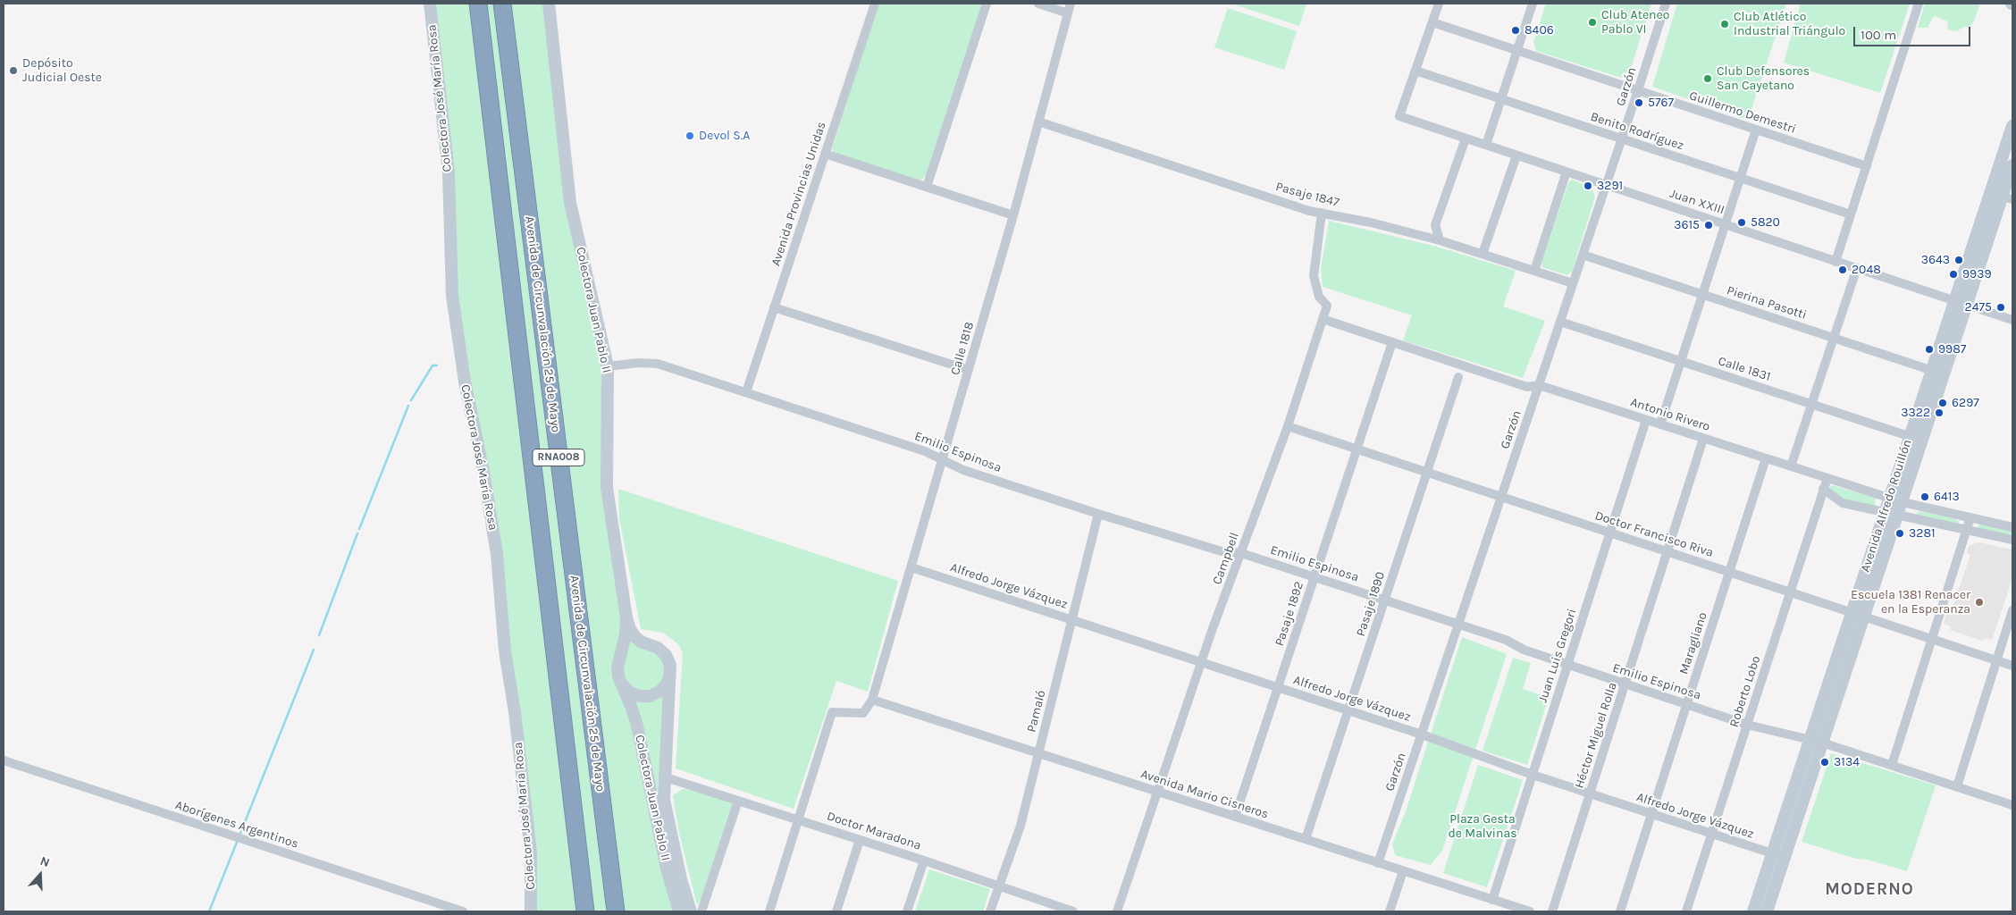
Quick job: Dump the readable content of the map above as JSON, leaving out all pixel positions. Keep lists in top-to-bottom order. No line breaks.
{"streets":{"highway":["Avenida de Circunvalación 25 de Mayo","RNA008"],"main road":["Colectora José María Rosa","Colectora Juan Pablo II","Avenida Alfredo Rouillón"],"street":["Garzón","Guillermo Demestri","Benito Rodríguez","Avenida Provincias Unidas","Pasaje 1847","Juan XXIII","Pierina Pasotti","Calle 1818","Calle 1831","Antonio Rivero","Emilio Espinosa","Doctor Francisco Riva","Campbell","Alfredo Jorge Vázquez","Pasaje 1890","Pasaje 1892","Maragliano","Juan Luis Gregori","Roberto Lobo","Pamaló","Héctor Miguel Rolla","Avenida Mario Cisneros","Aborígenes Argentinos","Doctor Maradona"]},"crossings":[["Garzón","Guillermo Demestri"],["Garzón","Benito Rodríguez"],["Garzón","Pasaje 1847"],["Garzón","Juan XXIII"],["Garzón","Pierina Pasotti"],["Garzón","Calle 1831"],["Garzón","Antonio Rivero"],["Garzón","Emilio Espinosa"],["Garzón","Doctor Francisco Riva"],["Garzón","Alfredo Jorge Vázquez"],["Garzón","Avenida Mario Cisneros"],["Benito Rodríguez","Juan XXIII"],["Avenida Provincias Unidas","Emilio Espinosa"],["Pasaje 1847","Calle 1818"],["Pasaje 1847","Campbell"],["Juan XXIII","Avenida Alfredo Rouillón"],["Pierina Pasotti","Avenida Alfredo Rouillón"],["Colectora Juan Pablo II","Emilio Espinosa"],["Colectora Juan Pablo II","Doctor Maradona"],["Calle 1818","Emilio Espinosa"],["Calle 1818","Alfredo Jorge Vázquez"],["Calle 1818","Avenida Mario Cisneros"],["Calle 1831","Avenida Alfredo Rouillón"],["Antonio Rivero","Avenida Alfredo Rouillón"],["Antonio Rivero","Campbell"],["Antonio Rivero","Pasaje 1892"],["Antonio Rivero","Maragliano"],["Antonio Rivero","Juan Luis Gregori"],["Antonio Rivero","Roberto Lobo"],["Antonio Rivero","Héctor Miguel Rolla"],["Emilio Espinosa","Avenida Alfredo Rouillón"],["Emilio Espinosa","Campbell"],["Emilio Espinosa","Pasaje 1890"],["Emilio Espinosa","Pasaje 1892"],["Emilio Espinosa","Maragliano"],["Emilio Espinosa","Juan Luis Gregori"],["Emilio Espinosa","Roberto Lobo"],["Emilio Espinosa","Pamaló"],["Emilio Espinosa","Héctor Miguel Rolla"],["Avenida Alfredo Rouillón","Doctor Francisco Riva"],["Avenida Alfredo Rouillón","Alfredo Jorge Vázquez"],["Doctor Francisco Riva","Campbell"],["Doctor Francisco Riva","Pasaje 1890"],["Doctor Francisco Riva","Pasaje 1892"],["Doctor Francisco Riva","Maragliano"],["Doctor Francisco Riva","Juan Luis Gregori"],["Doctor Francisco Riva","Roberto Lobo"],["Doctor Francisco Riva","Héctor Miguel Rolla"],["Campbell","Alfredo Jorge Vázquez"],["Campbell","Avenida Mario Cisneros"],["Alfredo Jorge Vázquez","Pasaje 1890"],["Alfredo Jorge Vázquez","Pasaje 1892"],["Alfredo Jorge Vázquez","Maragliano"],["Alfredo Jorge Vázquez","Juan Luis Gregori"],["Alfredo Jorge Vázquez","Roberto Lobo"],["Alfredo Jorge Vázquez","Pamaló"],["Alfredo Jorge Vázquez","Héctor Miguel Rolla"],["Pasaje 1890","Avenida Mario Cisneros"],["Pasaje 1892","Avenida Mario Cisneros"],["Juan Luis Gregori","Avenida Mario Cisneros"],["Pamaló","Avenida Mario Cisneros"],["Pamaló","Doctor Maradona"]],"districts":["MODERNO"],"parks":["Plaza Gesta de Malvinas"],"places":["Club Ateneo Pablo VI","Club Atlético Industrial Triángulo","8406","Depósito Judicial Oeste","Club Defensores San Cayetano","5767","Devol S.A","3291","5820","3615","3643","2048","9939","2475","9987","6297","3322","6413","3281","Escuela 1381 Renacer en la Esperanza","3134"],"scale_bar":"100 m","north":"top"}
